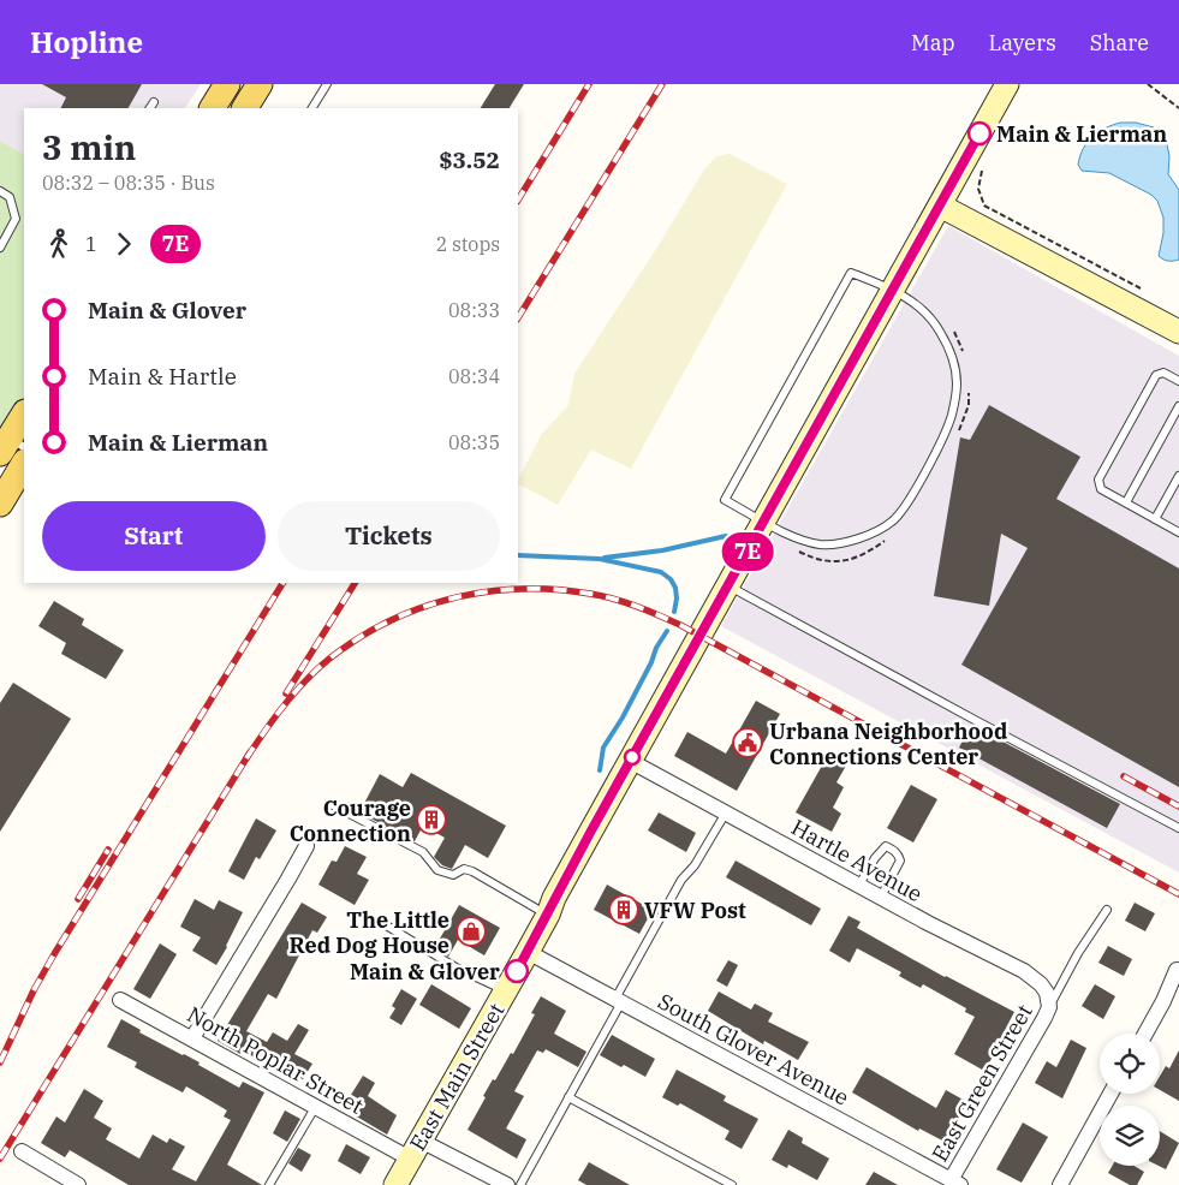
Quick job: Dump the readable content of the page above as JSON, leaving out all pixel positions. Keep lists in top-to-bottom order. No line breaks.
{"streets":{"main road":["East Main Street"],"street":["Hartle Avenue","South Glover Avenue","North Poplar Street","East Green Street"]},"crossings":[["Hartle Avenue","East Main Street"],["Hartle Avenue","East Green Street"],["South Glover Avenue","East Main Street"],["South Glover Avenue","East Green Street"],["North Poplar Street","East Main Street"]],"places":{"other":["Main & Lierman","Main & Glover"],"public building":["Urbana Neighborhood Connections Center"],"building":["Courage Connection","VFW Post"],"shop":["The Little Red Dog House"]},"lines":["bus line 7E"],"page":{"header":"Hopline","nav":["Map","Layers","Share"],"on_map":"7E","heading":["3 min","08:32 – 08:35 · Bus","$3.52"],"legs":["1","7E","2 stops"],"list":[{"name":"Main & Glover","value":"08:33"},{"name":"Main & Hartle","value":"08:34"},{"name":"Main & Lierman","value":"08:35"}],"buttons":["Start","Tickets"]}}
